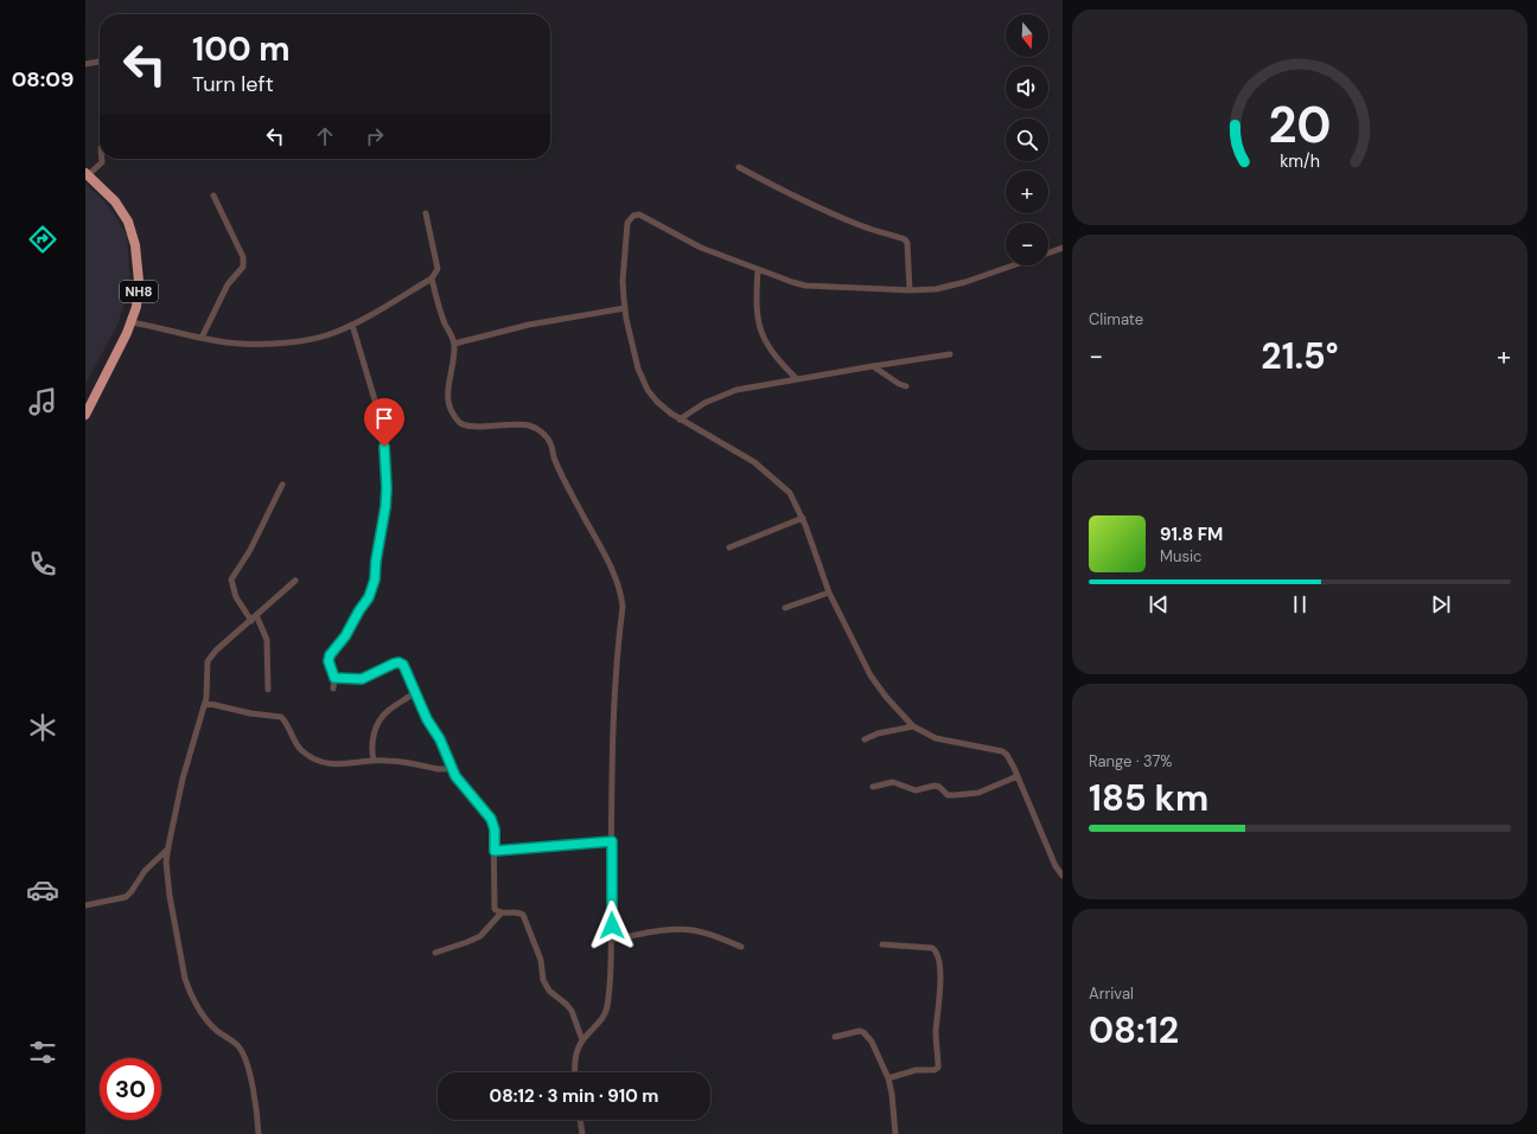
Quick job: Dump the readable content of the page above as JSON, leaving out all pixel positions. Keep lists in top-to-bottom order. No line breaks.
{"streets":{"highway":["NH8"]},"north":"bottom","page":{"tabs":"08:09","map_buttons":["+","−"],"turn":["100 m","Turn left"],"tile":["Climate",["Range · 37%","185 km"],["Arrival","08:12"]],"heat":["−","21.5°","+"],"song":["91.8 FM","Music"],"limit":"30","trip":"08:12 · 3 min · 910 m","gauge":["20","km/h"]}}
